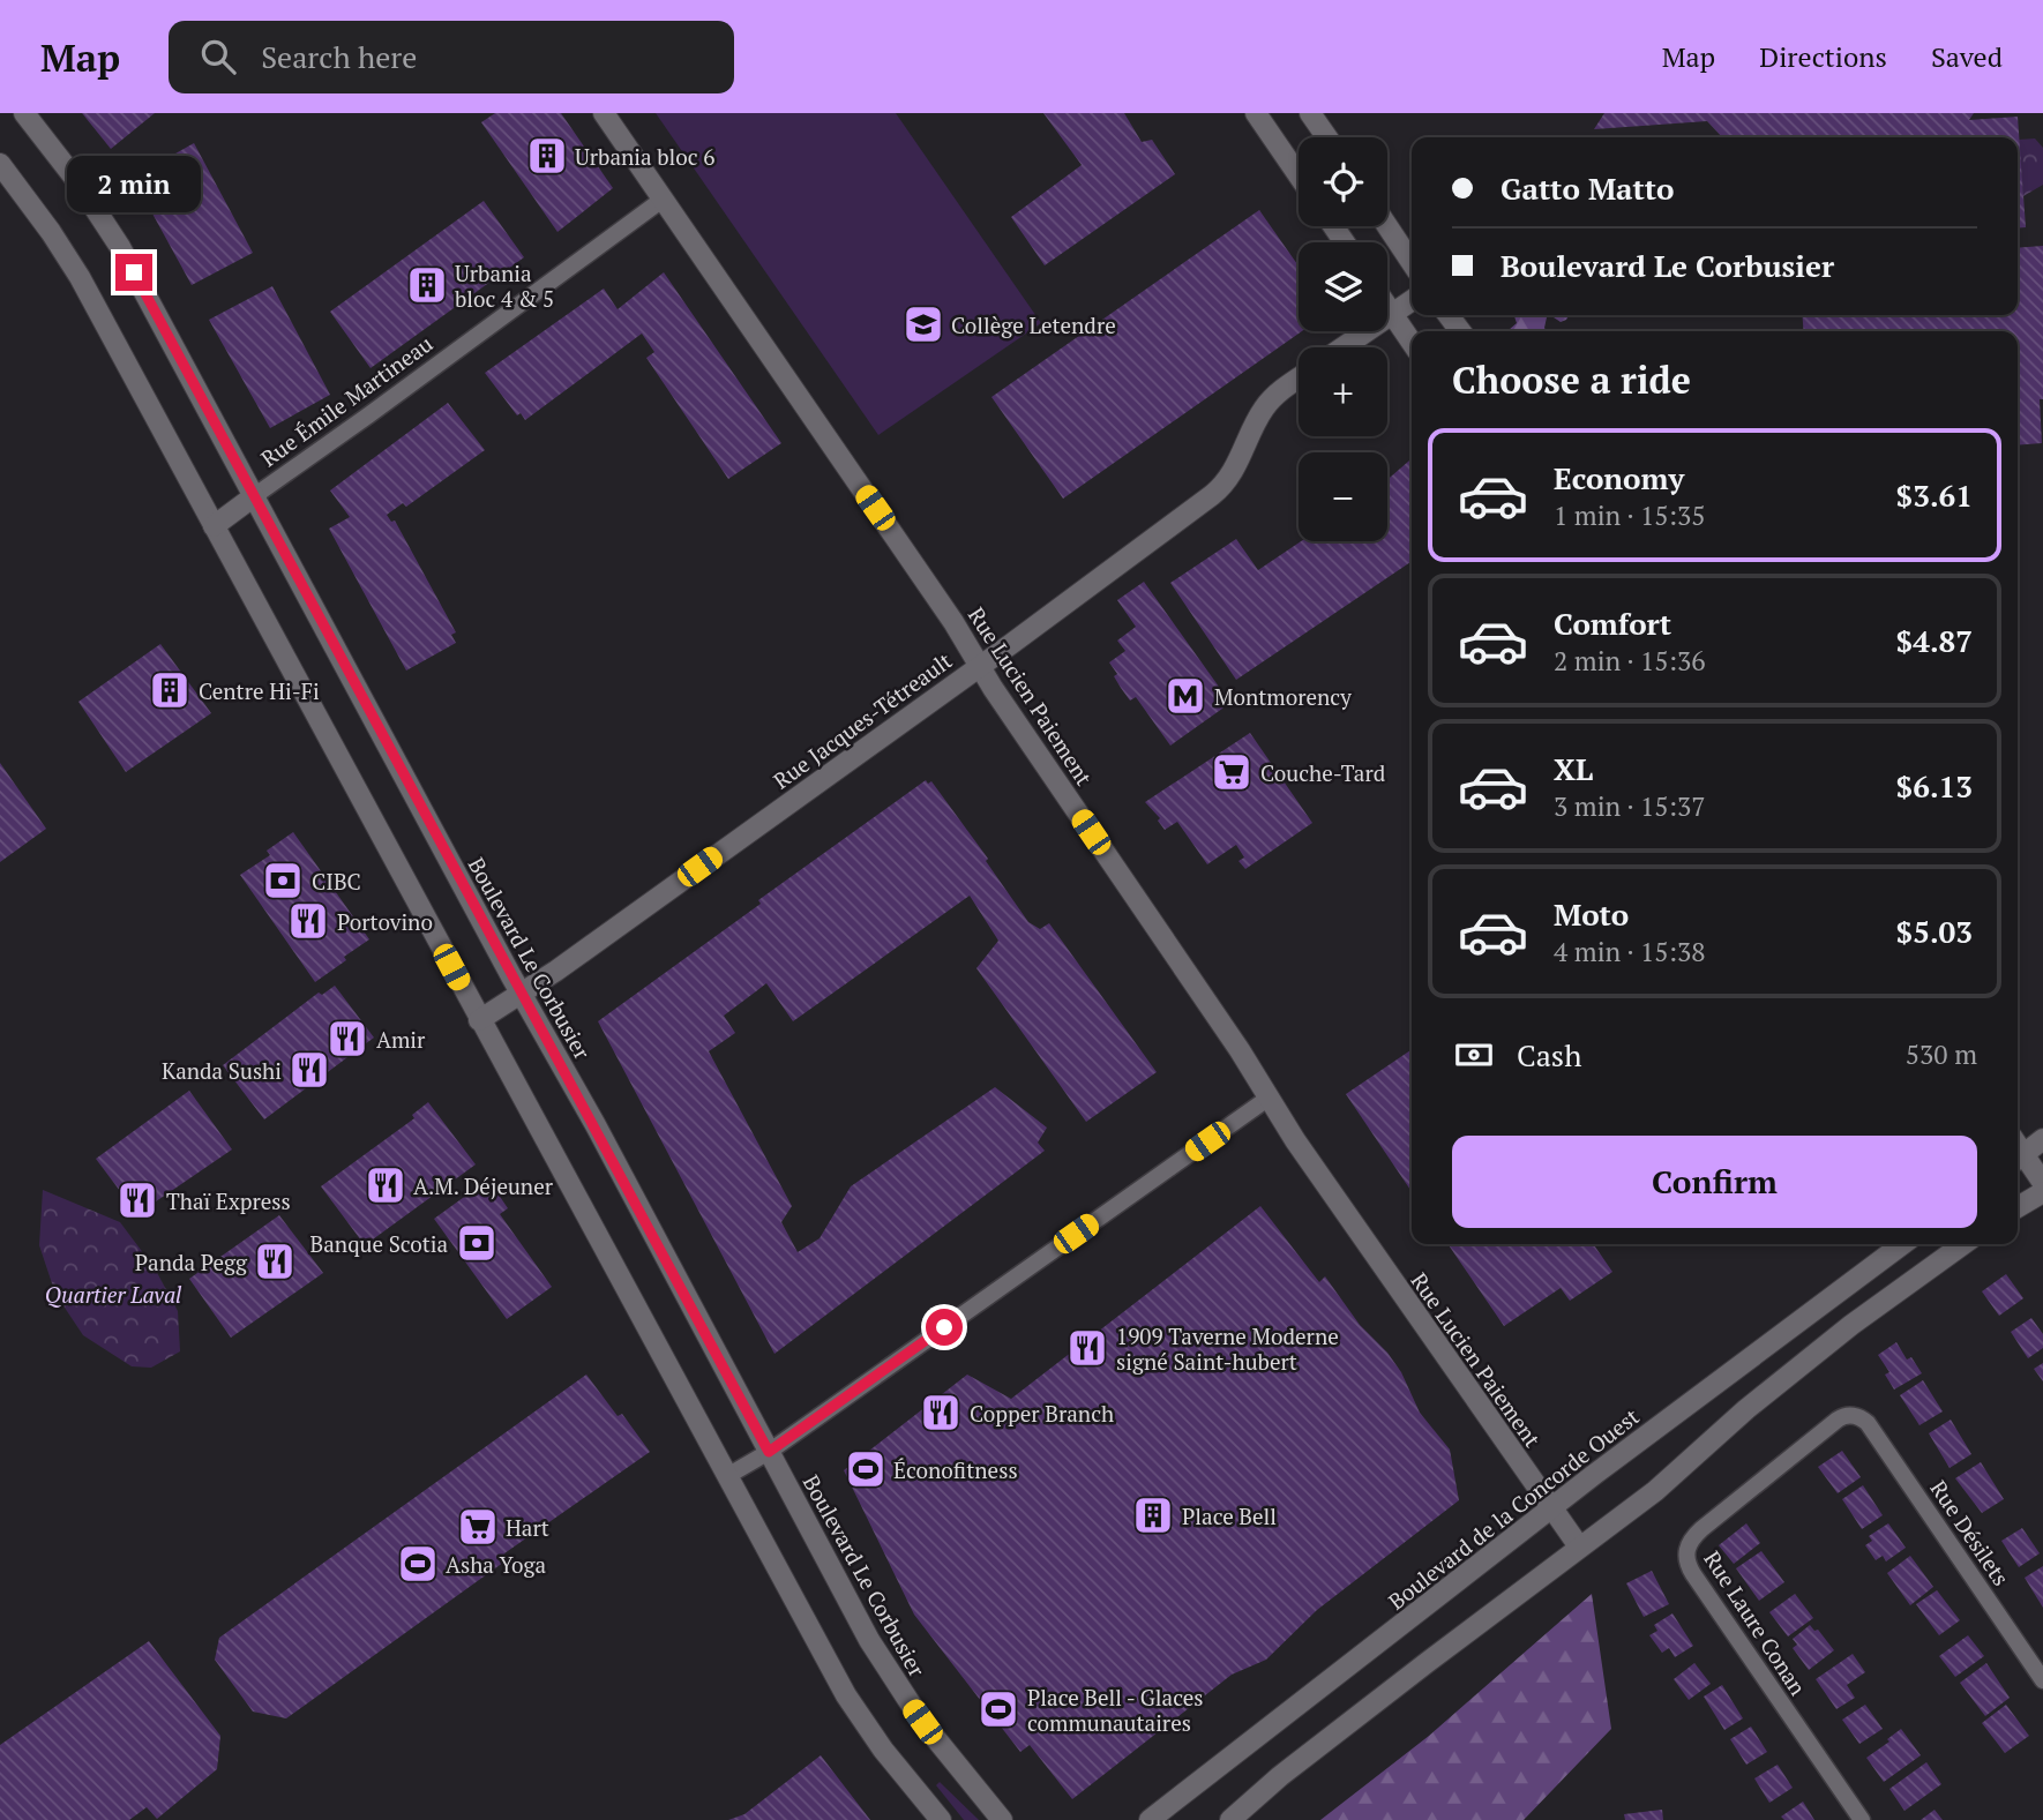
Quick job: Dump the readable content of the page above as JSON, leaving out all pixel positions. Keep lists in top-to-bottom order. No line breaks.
{"streets":{"street":["Rue Émile Martineau","Rue Lucien Paiement","Rue Jacques-Tétreault","Boulevard Le Corbusier","Boulevard de la Concorde Ouest","Rue Désilets","Rue Laure Conan"]},"crossings":[["Rue Émile Martineau","Rue Lucien Paiement"],["Rue Émile Martineau","Boulevard Le Corbusier"],["Rue Lucien Paiement","Rue Jacques-Tétreault"],["Rue Lucien Paiement","Boulevard de la Concorde Ouest"],["Rue Jacques-Tétreault","Boulevard Le Corbusier"],["Rue Désilets","Rue Laure Conan"]],"parks":["Quartier Laval"],"places":{"building":["Urbania bloc 6","Urbania bloc 4 & 5","Centre Hi-Fi","Place Bell"],"school or university":["Collège Letendre"],"metro station":["Montmorency"],"supermarket":["Couche-Tard","Hart"],"bank":["CIBC","Banque Scotia"],"restaurant":["Portovino","Amir","Kanda Sushi","A.M. Déjeuner","Thaï Express","Panda Pegg","1909 Taverne Moderne signé Saint-hubert","Copper Branch"],"sports":["Éconofitness","Asha Yoga","Place Bell - Glaces communautaires"]},"page":{"header":"Map","search":"Search here","nav":["Map","Directions","Saved"],"map_buttons":["+","−"],"banner":["Gatto Matto","Boulevard Le Corbusier"],"bubble":"2 min","heading":"Choose a ride","list":[{"name":"Economy","note":"1 min · 15:35","value":"$3.61"},{"name":"Comfort","note":"2 min · 15:36","value":"$4.87"},{"name":"XL","note":"3 min · 15:37","value":"$6.13"},{"name":"Moto","note":"4 min · 15:38","value":"$5.03"}],"pay":["Cash","530 m"],"buttons":"Confirm"}}
